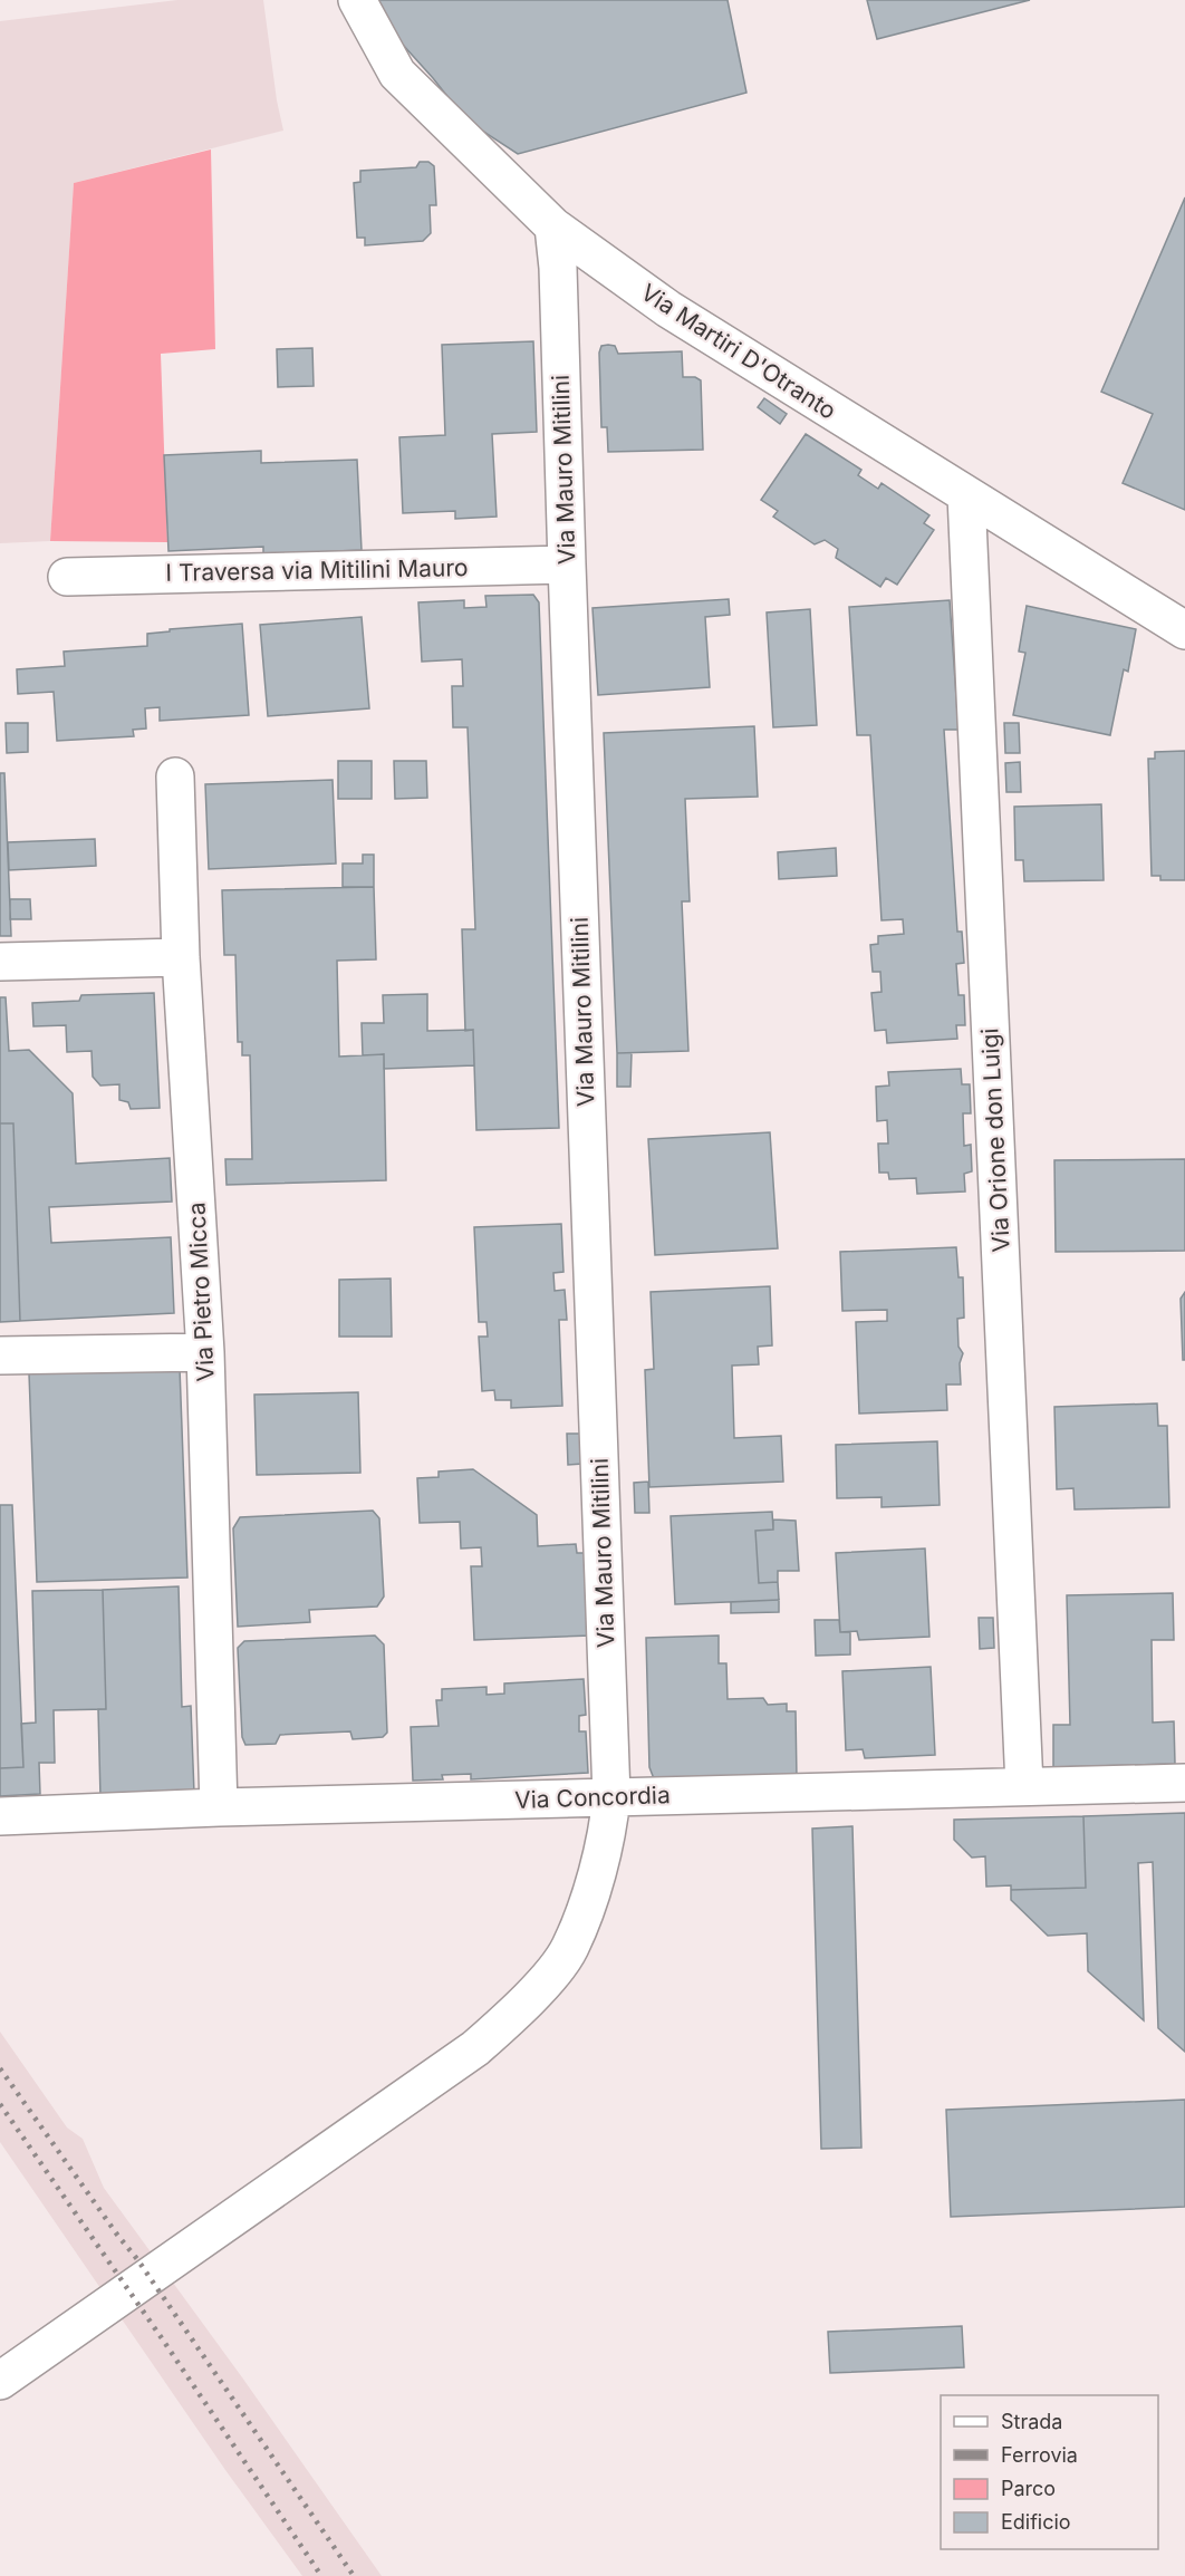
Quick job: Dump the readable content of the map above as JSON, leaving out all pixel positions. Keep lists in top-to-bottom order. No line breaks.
{"streets":{"street":["Via Martiri D'Otranto","Via Mauro Mitilini","I Traversa via Mitilini Mauro","Via Orione don Luigi","Via Pietro Micca","Via Concordia"]},"crossings":[["Via Martiri D'Otranto","Via Mauro Mitilini"],["Via Martiri D'Otranto","Via Orione don Luigi"],["Via Mauro Mitilini","I Traversa via Mitilini Mauro"],["Via Mauro Mitilini","Via Concordia"],["Via Orione don Luigi","Via Concordia"],["Via Pietro Micca","Via Concordia"]],"legend":["Strada","Ferrovia","Parco","Edificio"]}
